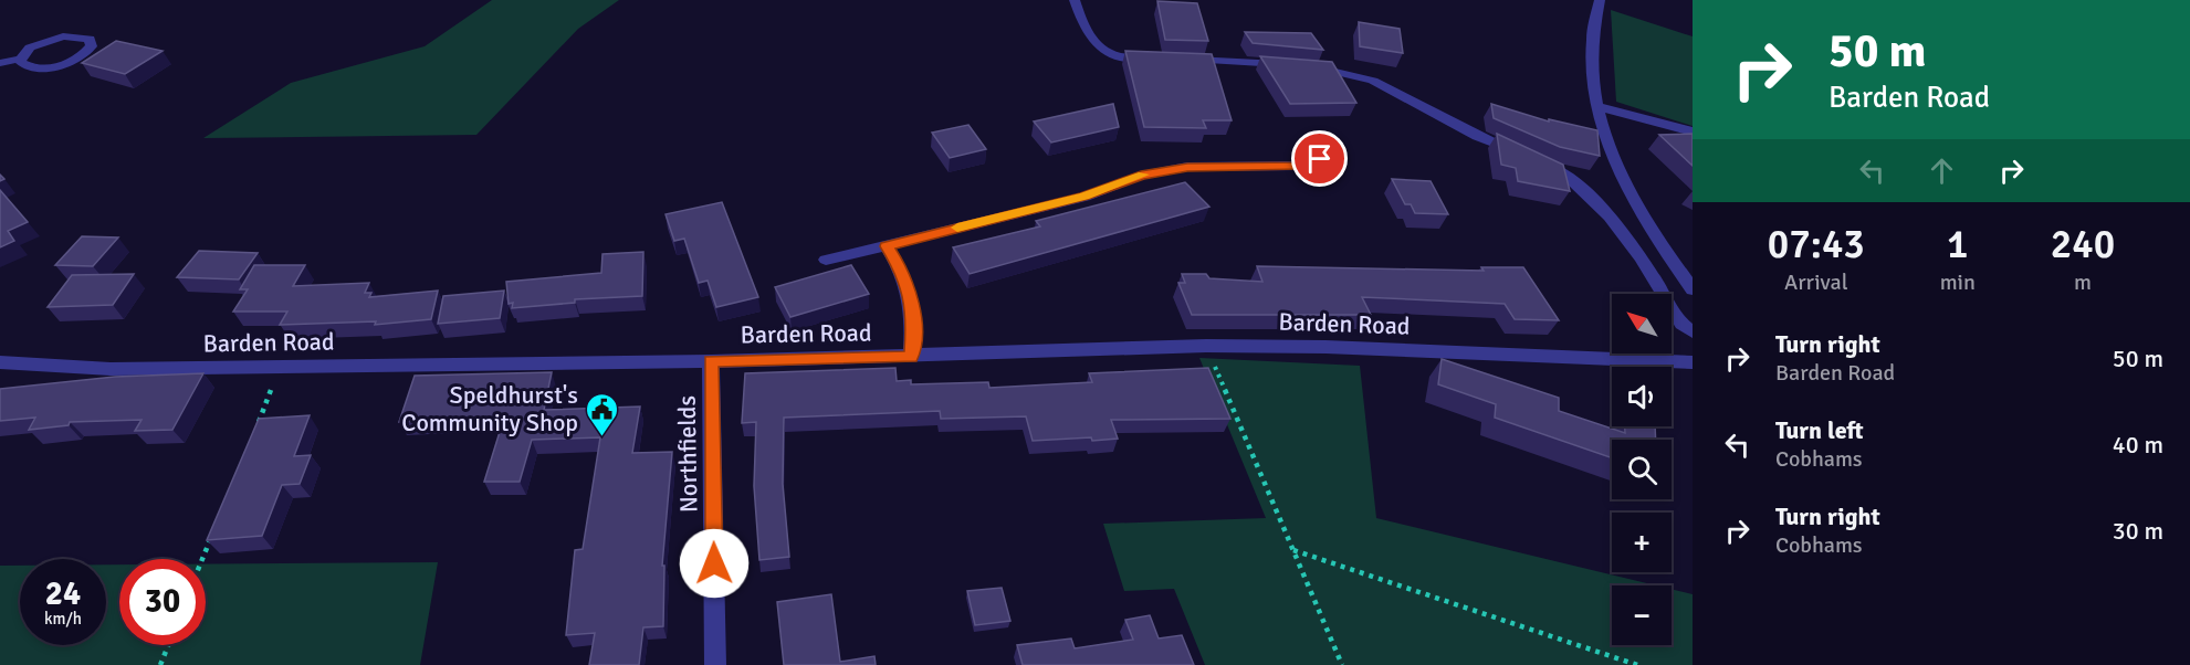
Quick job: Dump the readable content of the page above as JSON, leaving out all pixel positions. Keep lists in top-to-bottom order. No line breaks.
{"streets":{"street":["Barden Road","Northfields"]},"crossings":[["Barden Road","Northfields"]],"places":{"public building":["Speldhurst's Community Shop"]},"north":"top left","page":{"turn":["50 m","Barden Road"],"eta":["07:43","Arrival","1","min","240","m"],"map_buttons":["+","−"],"list":[{"name":"Turn right","note":"Barden Road","value":"50 m"},{"name":"Turn left","note":"Cobhams","value":"40 m"},{"name":"Turn right","note":"Cobhams","value":"30 m"}],"speed":"24 km/h","limit":"30"}}
